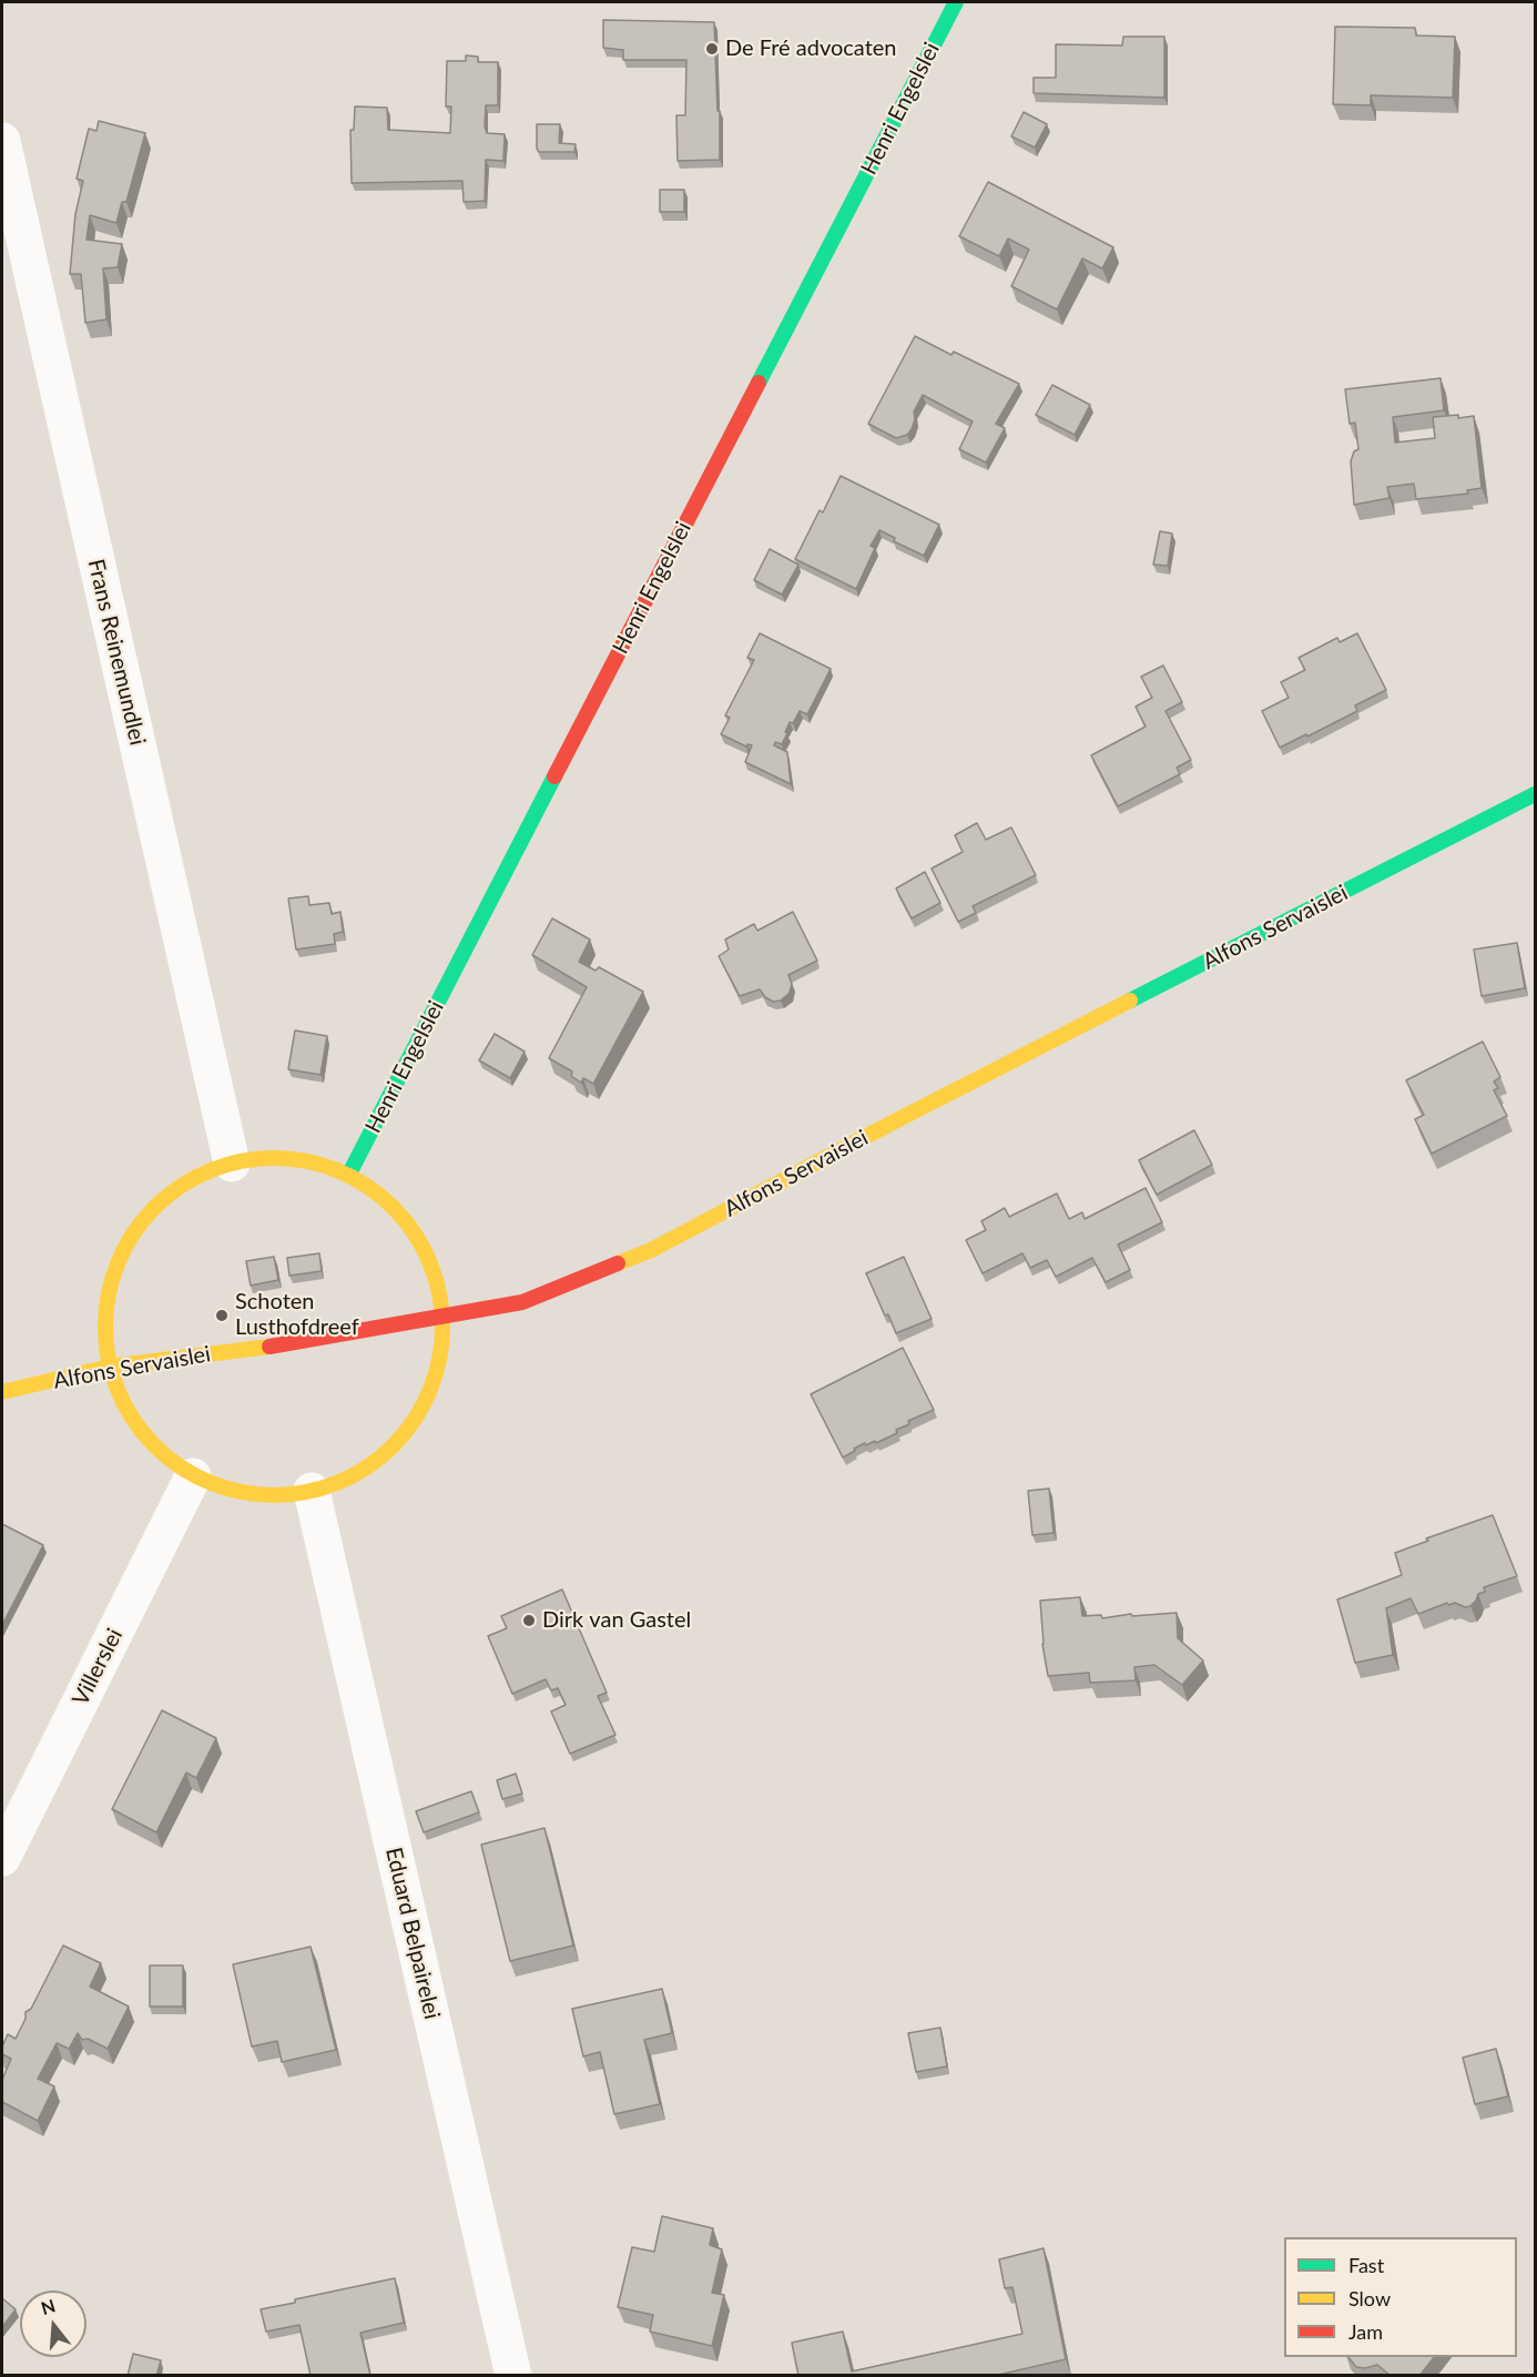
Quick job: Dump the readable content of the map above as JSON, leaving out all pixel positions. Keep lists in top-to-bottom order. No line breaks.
{"streets":{"street":["Henri Engelslei","Frans Reinemundlei","Alfons Servaislei","Villerslei","Eduard Belpairelei"]},"places":["De Fré advocaten","Schoten Lusthofdreef","Dirk van Gastel"],"legend":["Fast","Slow","Jam"],"north":"top"}
